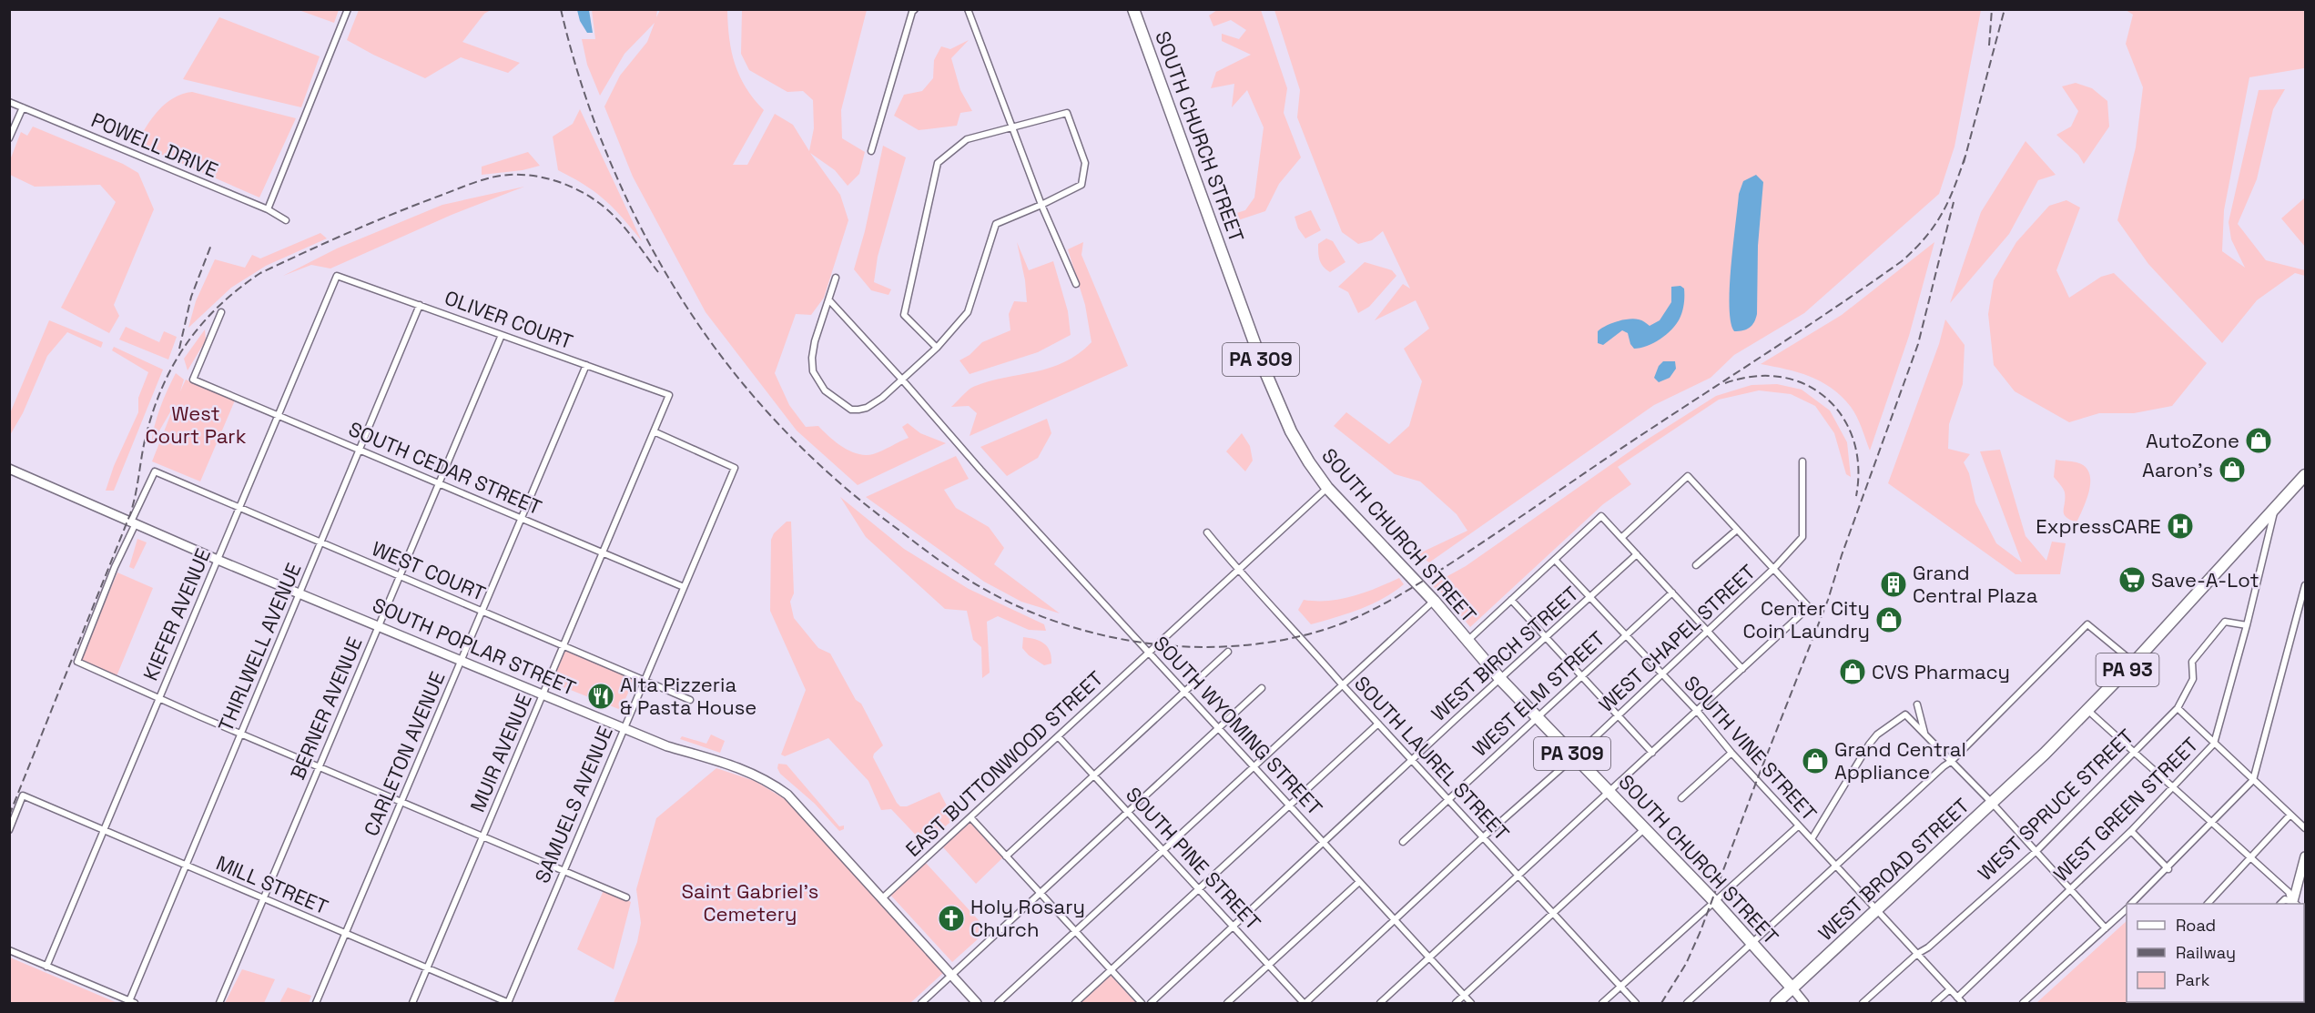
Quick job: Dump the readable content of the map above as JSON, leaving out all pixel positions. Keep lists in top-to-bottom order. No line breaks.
{"streets":{"highway":["SOUTH CHURCH STREET","PA 309","PA 93","WEST BROAD STREET"],"main road":["SOUTH POPLAR STREET"],"street":["POWELL DRIVE","OLIVER COURT","SOUTH CEDAR STREET","WEST COURT","KIEFER AVENUE","WEST CHAPEL STREET","THIRLWELL AVENUE","WEST BIRCH STREET","WEST ELM STREET","BERNER AVENUE","SOUTH WYOMING STREET","SOUTH VINE STREET","MUIR AVENUE","CARLETON AVENUE","SOUTH LAUREL STREET","EAST BUTTONWOOD STREET","SAMUELS AVENUE","WEST SPRUCE STREET","WEST GREEN STREET","SOUTH PINE STREET","MILL STREET"]},"crossings":[["SOUTH CHURCH STREET","PA 309"],["SOUTH CHURCH STREET","WEST CHAPEL STREET"],["SOUTH CHURCH STREET","WEST BIRCH STREET"],["SOUTH CHURCH STREET","WEST ELM STREET"],["SOUTH CHURCH STREET","EAST BUTTONWOOD STREET"],["SOUTH CHURCH STREET","WEST BROAD STREET"],["OLIVER COURT","KIEFER AVENUE"],["OLIVER COURT","THIRLWELL AVENUE"],["OLIVER COURT","BERNER AVENUE"],["OLIVER COURT","MUIR AVENUE"],["OLIVER COURT","CARLETON AVENUE"],["PA 309","WEST BROAD STREET"],["SOUTH CEDAR STREET","KIEFER AVENUE"],["SOUTH CEDAR STREET","THIRLWELL AVENUE"],["SOUTH CEDAR STREET","BERNER AVENUE"],["SOUTH CEDAR STREET","MUIR AVENUE"],["SOUTH CEDAR STREET","CARLETON AVENUE"],["SOUTH CEDAR STREET","SAMUELS AVENUE"],["WEST COURT","KIEFER AVENUE"],["WEST COURT","SOUTH POPLAR STREET"],["WEST COURT","THIRLWELL AVENUE"],["WEST COURT","BERNER AVENUE"],["WEST COURT","MUIR AVENUE"],["WEST COURT","CARLETON AVENUE"],["WEST COURT","SAMUELS AVENUE"],["KIEFER AVENUE","SOUTH POPLAR STREET"],["KIEFER AVENUE","MILL STREET"],["WEST CHAPEL STREET","SOUTH WYOMING STREET"],["WEST CHAPEL STREET","SOUTH VINE STREET"],["WEST CHAPEL STREET","SOUTH LAUREL STREET"],["WEST CHAPEL STREET","SOUTH PINE STREET"],["SOUTH POPLAR STREET","THIRLWELL AVENUE"],["SOUTH POPLAR STREET","BERNER AVENUE"],["SOUTH POPLAR STREET","MUIR AVENUE"],["SOUTH POPLAR STREET","CARLETON AVENUE"],["SOUTH POPLAR STREET","EAST BUTTONWOOD STREET"],["SOUTH POPLAR STREET","SAMUELS AVENUE"],["THIRLWELL AVENUE","MILL STREET"],["WEST BIRCH STREET","SOUTH WYOMING STREET"],["WEST BIRCH STREET","SOUTH VINE STREET"],["WEST BIRCH STREET","SOUTH LAUREL STREET"],["WEST BIRCH STREET","SOUTH PINE STREET"],["WEST ELM STREET","SOUTH VINE STREET"],["WEST ELM STREET","SOUTH LAUREL STREET"],["BERNER AVENUE","MILL STREET"],["SOUTH WYOMING STREET","EAST BUTTONWOOD STREET"],["SOUTH VINE STREET","WEST SPRUCE STREET"],["SOUTH VINE STREET","WEST GREEN STREET"],["SOUTH VINE STREET","WEST BROAD STREET"],["MUIR AVENUE","SAMUELS AVENUE"],["MUIR AVENUE","MILL STREET"],["CARLETON AVENUE","MILL STREET"],["SOUTH LAUREL STREET","EAST BUTTONWOOD STREET"],["EAST BUTTONWOOD STREET","SOUTH PINE STREET"],["SAMUELS AVENUE","MILL STREET"],["WEST SPRUCE STREET","WEST GREEN STREET"],["WEST GREEN STREET","WEST BROAD STREET"]],"parks":["West Court Park","Saint Gabriel's Cemetery"],"places":{"shop":["AutoZone","Aaron's","Center City Coin Laundry","CVS Pharmacy","Grand Central Appliance"],"hospital":["ExpressCARE"],"supermarket":["Save-A-Lot"],"building":["Grand Central Plaza"],"restaurant":["Alta Pizzeria & Pasta House"],"church":["Holy Rosary Church"]},"legend":["Road","Railway","Park"]}
